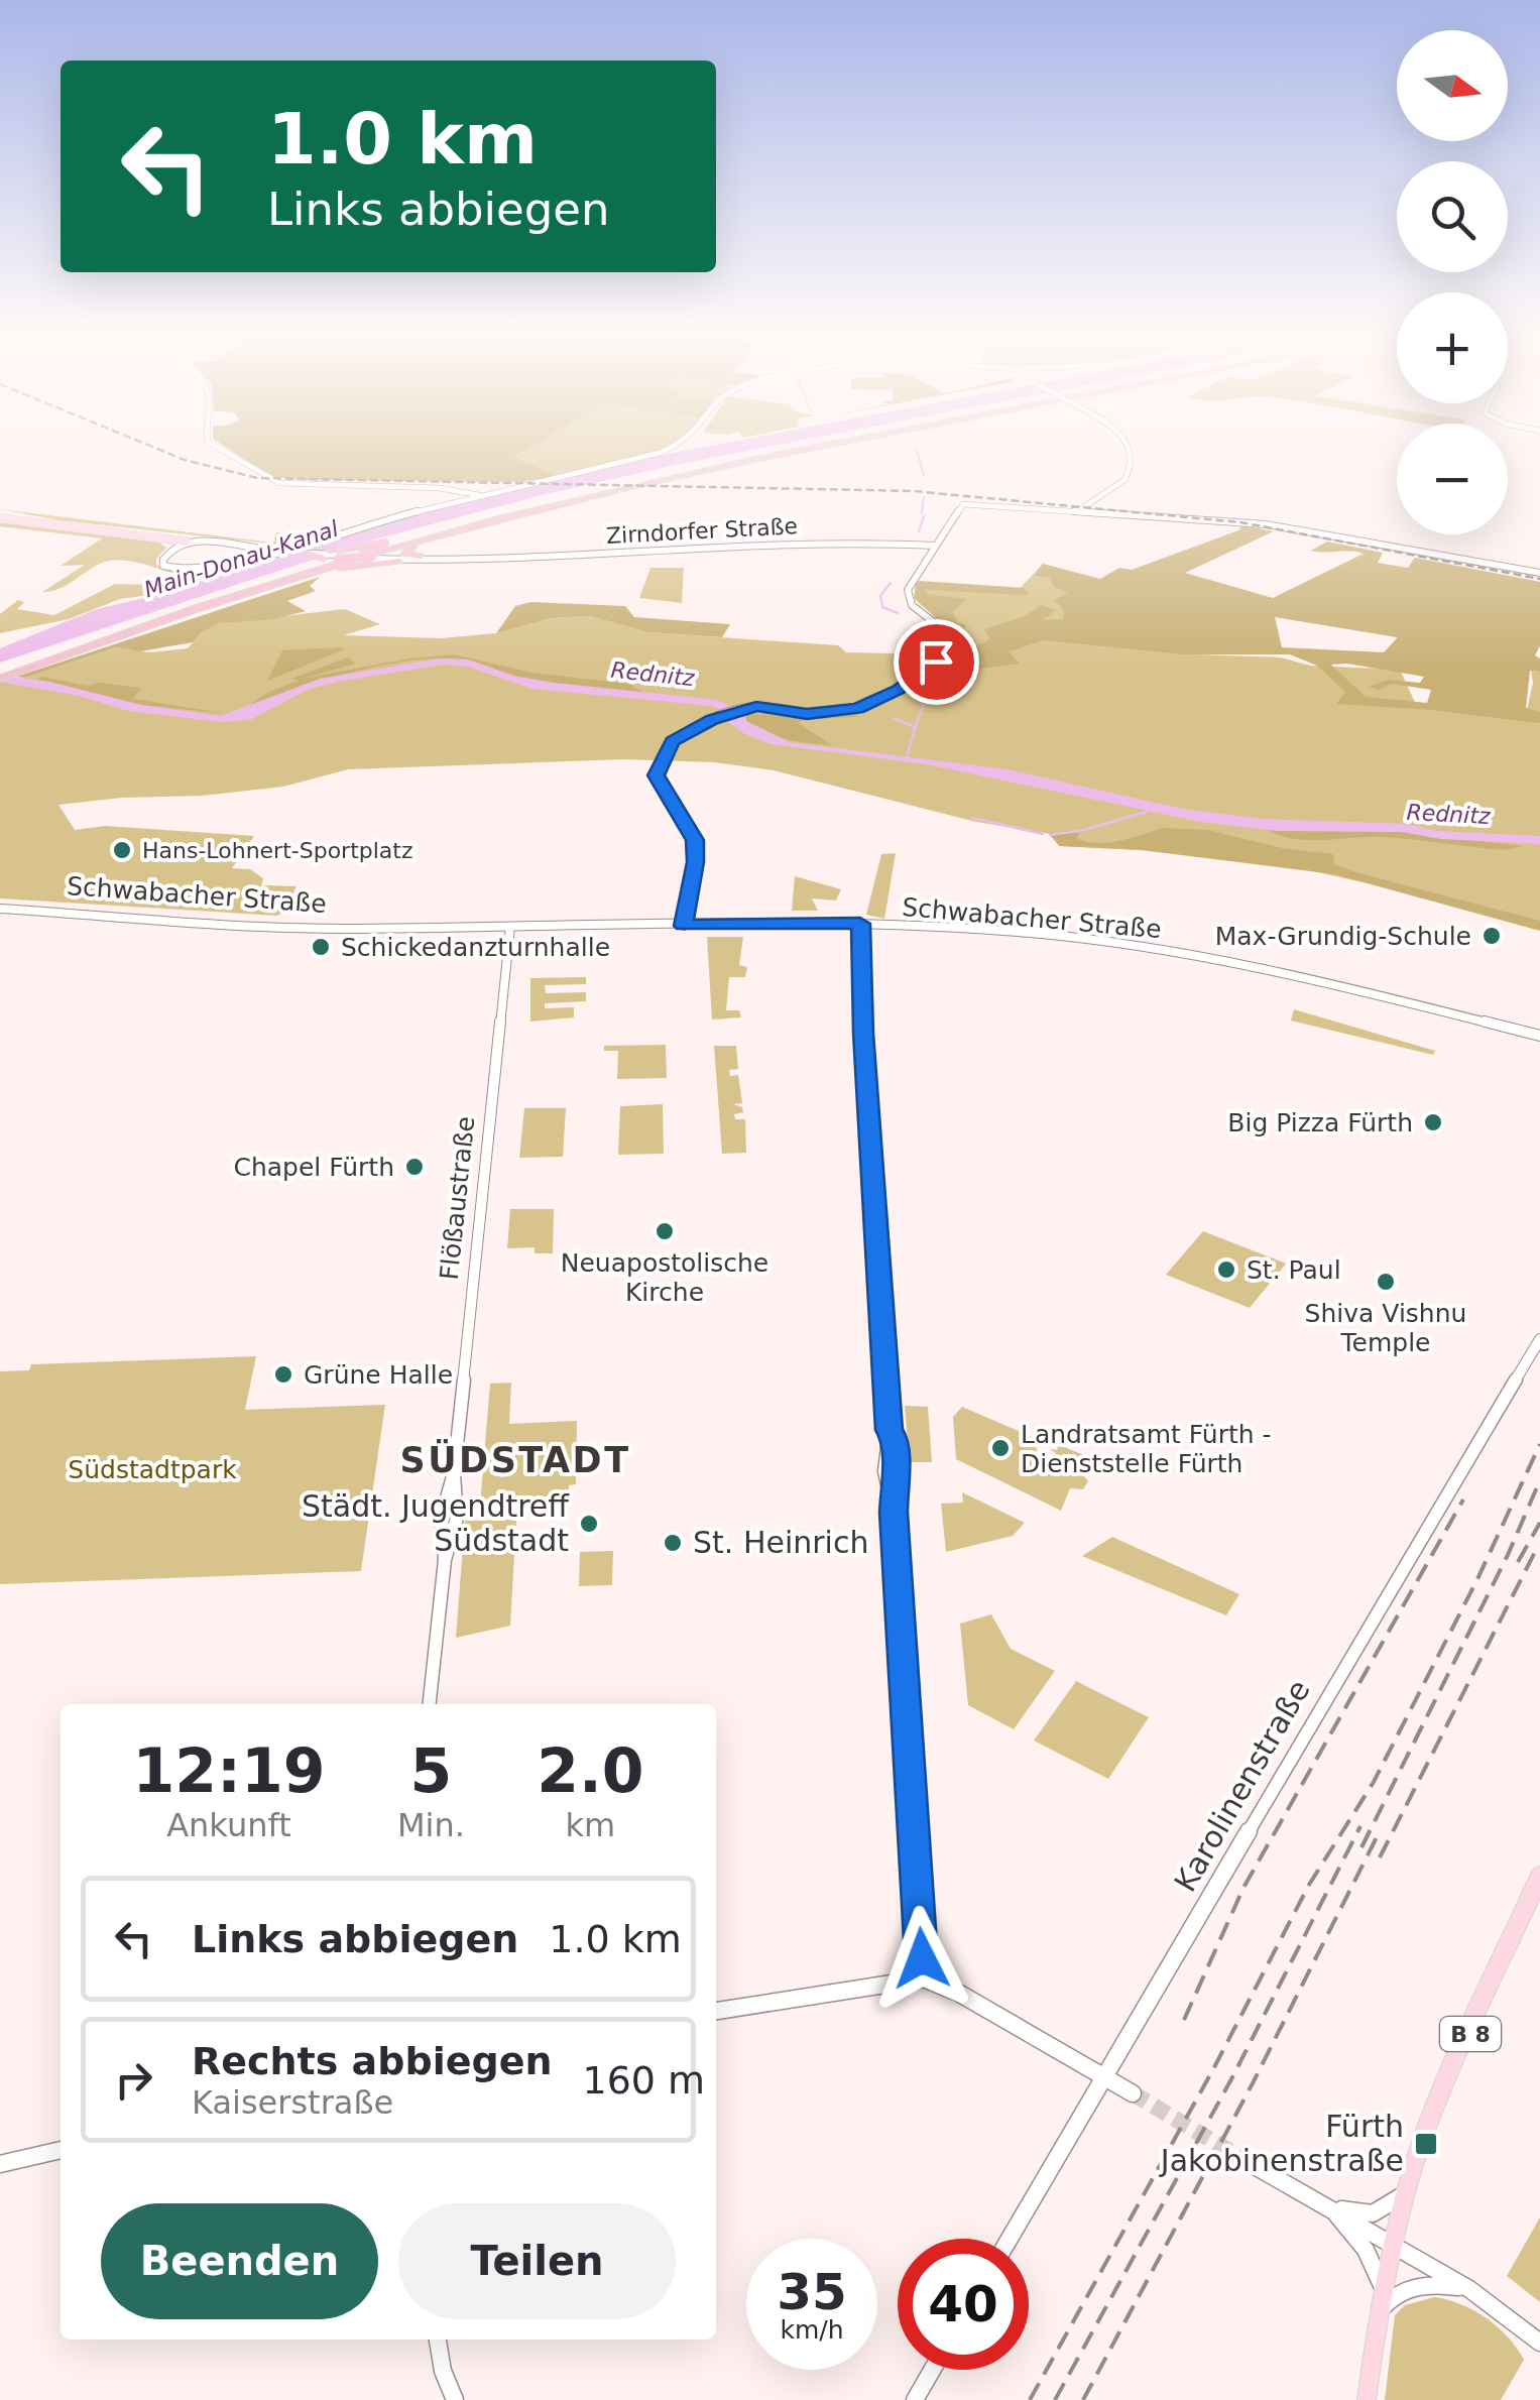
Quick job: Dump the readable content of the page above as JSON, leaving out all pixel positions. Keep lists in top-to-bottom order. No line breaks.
{"streets":{"main road":["Zirndorfer Straße","Schwabacher Straße","Flößaustraße","Karolinenstraße","B 8"]},"crossings":[["Schwabacher Straße","Flößaustraße"]],"districts":["SÜDSTADT"],"water":["Main-Donau-Kanal","Rednitz"],"parks":["Südstadtpark"],"places":{"other":["Hans-Lohnert-Sportplatz","Max-Grundig-Schule","Schickedanzturnhalle","Big Pizza Fürth","Chapel Fürth","Neuapostolische Kirche","St. Paul","Shiva Vishnu Temple","Grüne Halle","Landratsamt Fürth - Dienststelle Fürth","Städt. Jugendtreff Südstadt","St. Heinrich"],"transit":["Fürth Jakobinenstraße"]},"north":"right","page":{"map_buttons":["+","−"],"turn":["1.0 km","Links abbiegen"],"eta":["12:19","Ankunft","5","Min.","2.0","km"],"list":[{"name":"Links abbiegen","value":"1.0 km"},{"name":"Rechts abbiegen","note":"Kaiserstraße","value":"160 m"}],"buttons":["Beenden","Teilen"],"speed":"35 km/h","limit":"40"}}
